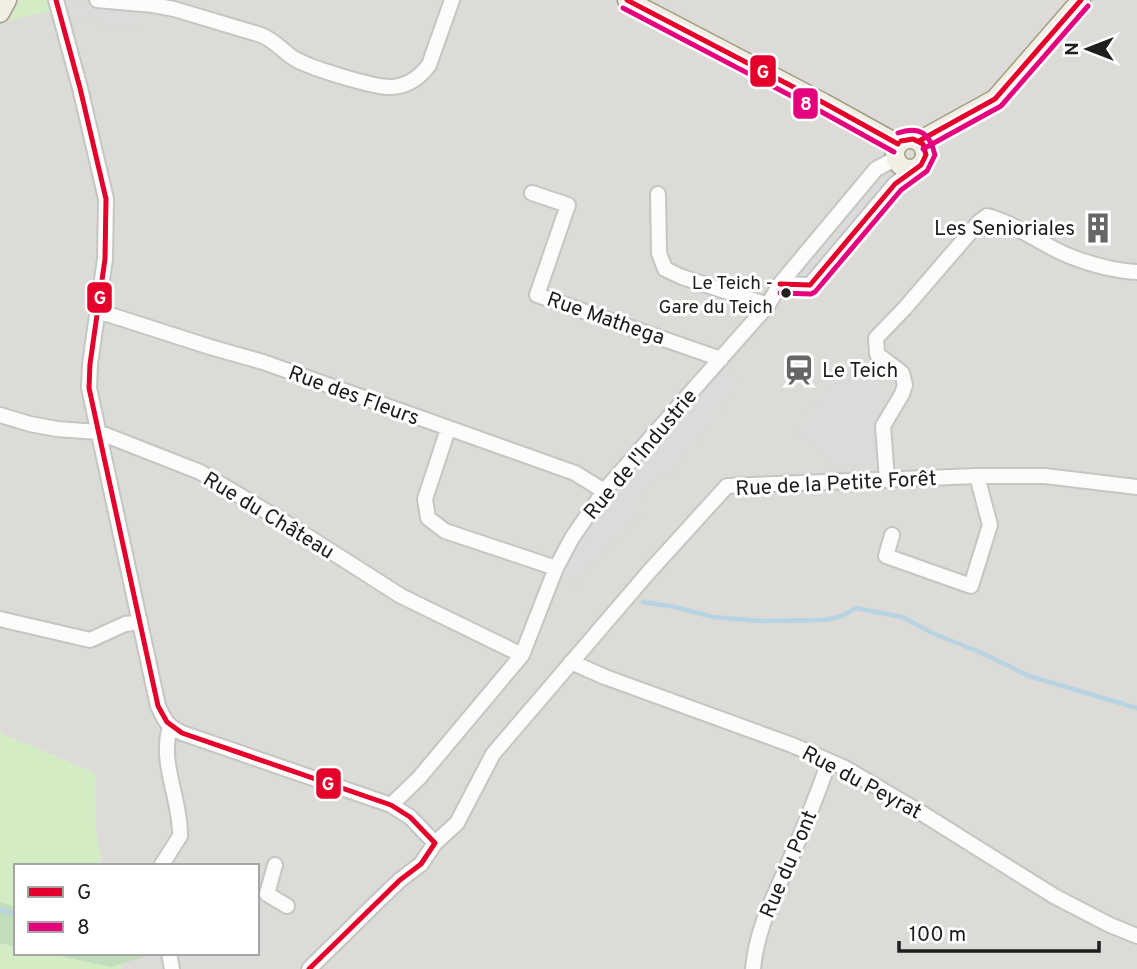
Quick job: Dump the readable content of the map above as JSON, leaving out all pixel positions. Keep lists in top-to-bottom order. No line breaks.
{"streets":{"street":["Rue Mathega","Rue des Fleurs","Rue de l'Industrie","Rue de la Petite Forêt","Rue du Château","Rue du Peyrat","Rue du Pont"]},"crossings":[["Rue Mathega","Rue de l'Industrie"],["Rue des Fleurs","Rue de l'Industrie"],["Rue de l'Industrie","Rue du Château"],["Rue de la Petite Forêt","Rue du Peyrat"],["Rue du Peyrat","Rue du Pont"]],"places":{"building":["Les Senioriales"],"other":["Le Teich - Gare du Teich"],"station":["Le Teich"]},"lines":["transit line G","transit line 8"],"legend":["G","8"],"scale_bar":"100 m","north":"left"}
